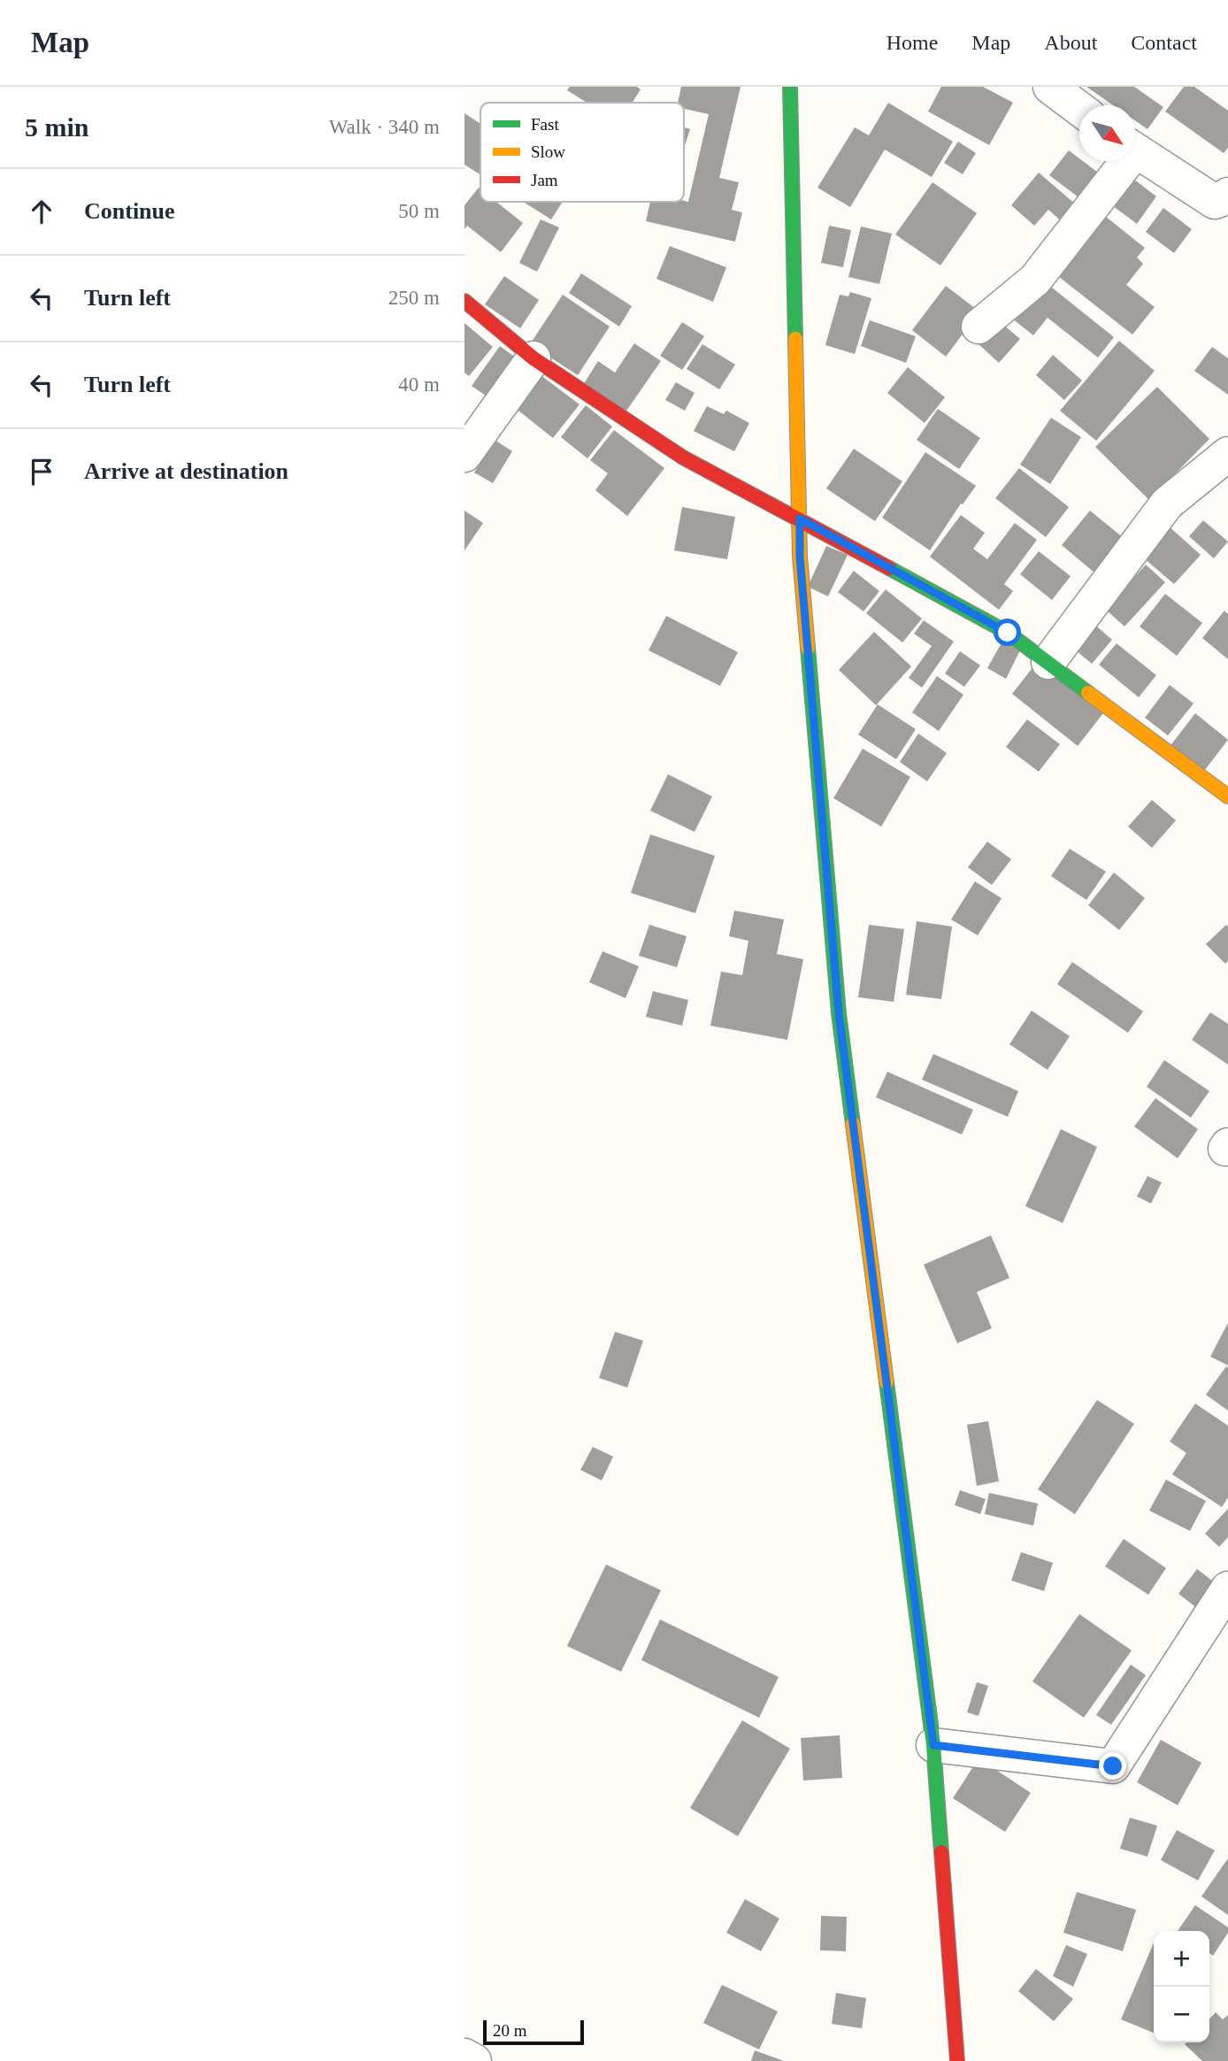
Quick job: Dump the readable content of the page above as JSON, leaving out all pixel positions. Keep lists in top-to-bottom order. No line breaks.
{"legend":["Fast","Slow","Jam"],"scale_bar":"20 m","north":"bottom right","page":{"header":"Map","nav":["Home","Map","About","Contact"],"heading":["5 min","Walk · 340 m"],"list":[["Continue","50 m"],["Turn left","250 m"],["Turn left","40 m"],"Arrive at destination"],"map_buttons":["+","−"],"scale":"20 m"}}
